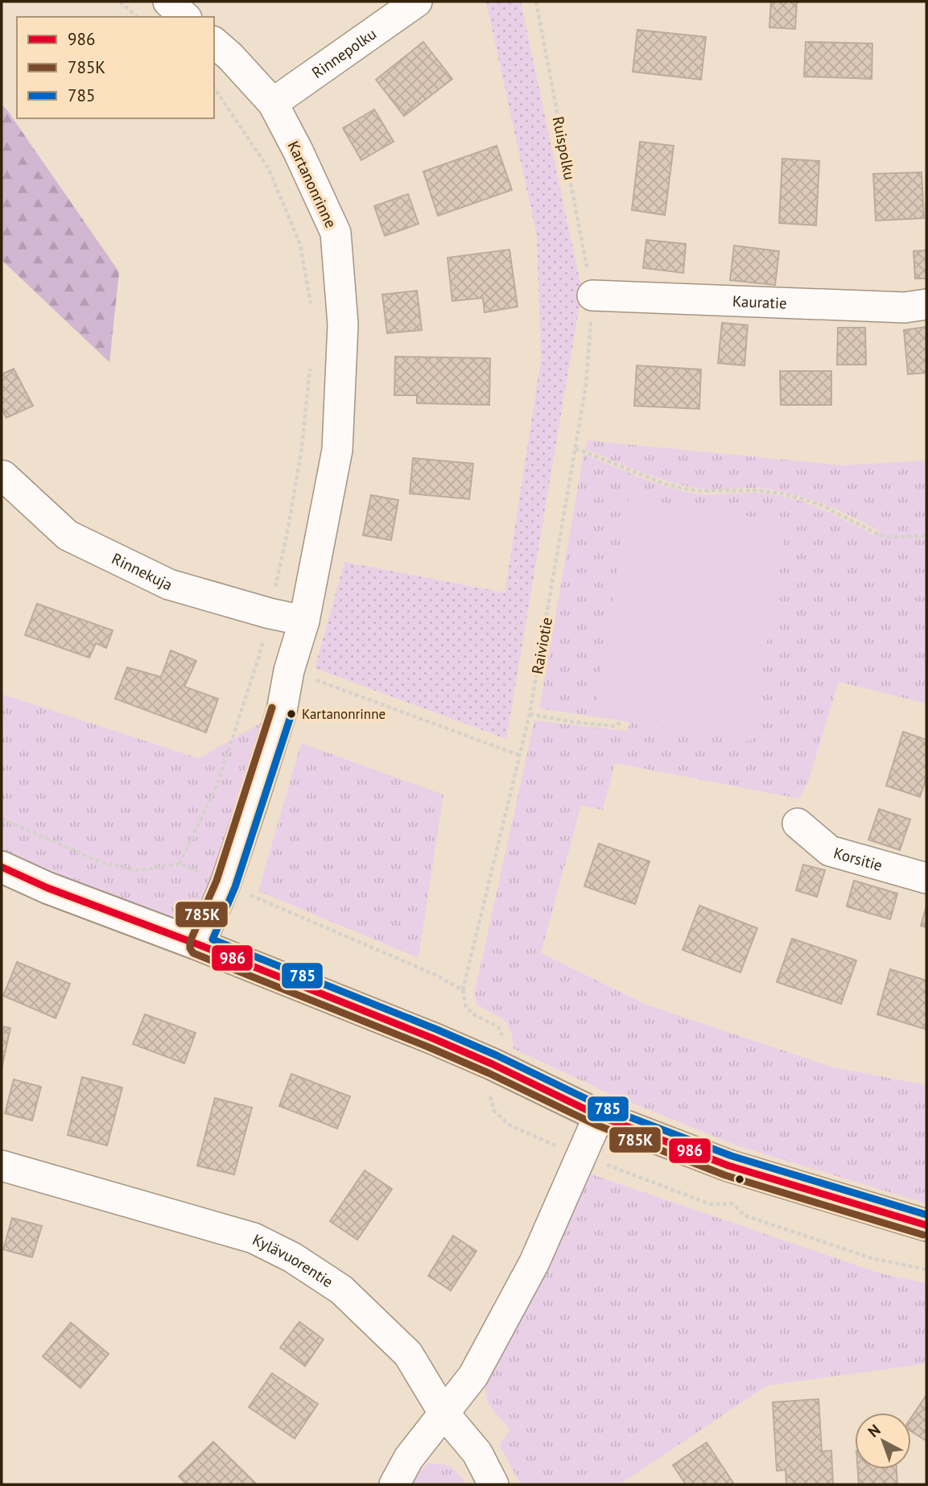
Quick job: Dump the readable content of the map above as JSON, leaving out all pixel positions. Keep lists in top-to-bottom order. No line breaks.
{"streets":{"street":["Rinnepolku","Kartanonrinne","Kauratie","Rinnekuja","Korsitie","Kylävuorentie"],"path":["Ruispolku","Raiviotie"]},"crossings":[["Rinnepolku","Kartanonrinne"],["Ruispolku","Kauratie"],["Ruispolku","Raiviotie"],["Kartanonrinne","Rinnekuja"],["Kauratie","Raiviotie"]],"places":["Kartanonrinne"],"lines":["transit line 785K","transit line 785","transit line 986"],"legend":["986","785K","785"],"north":"top left"}
